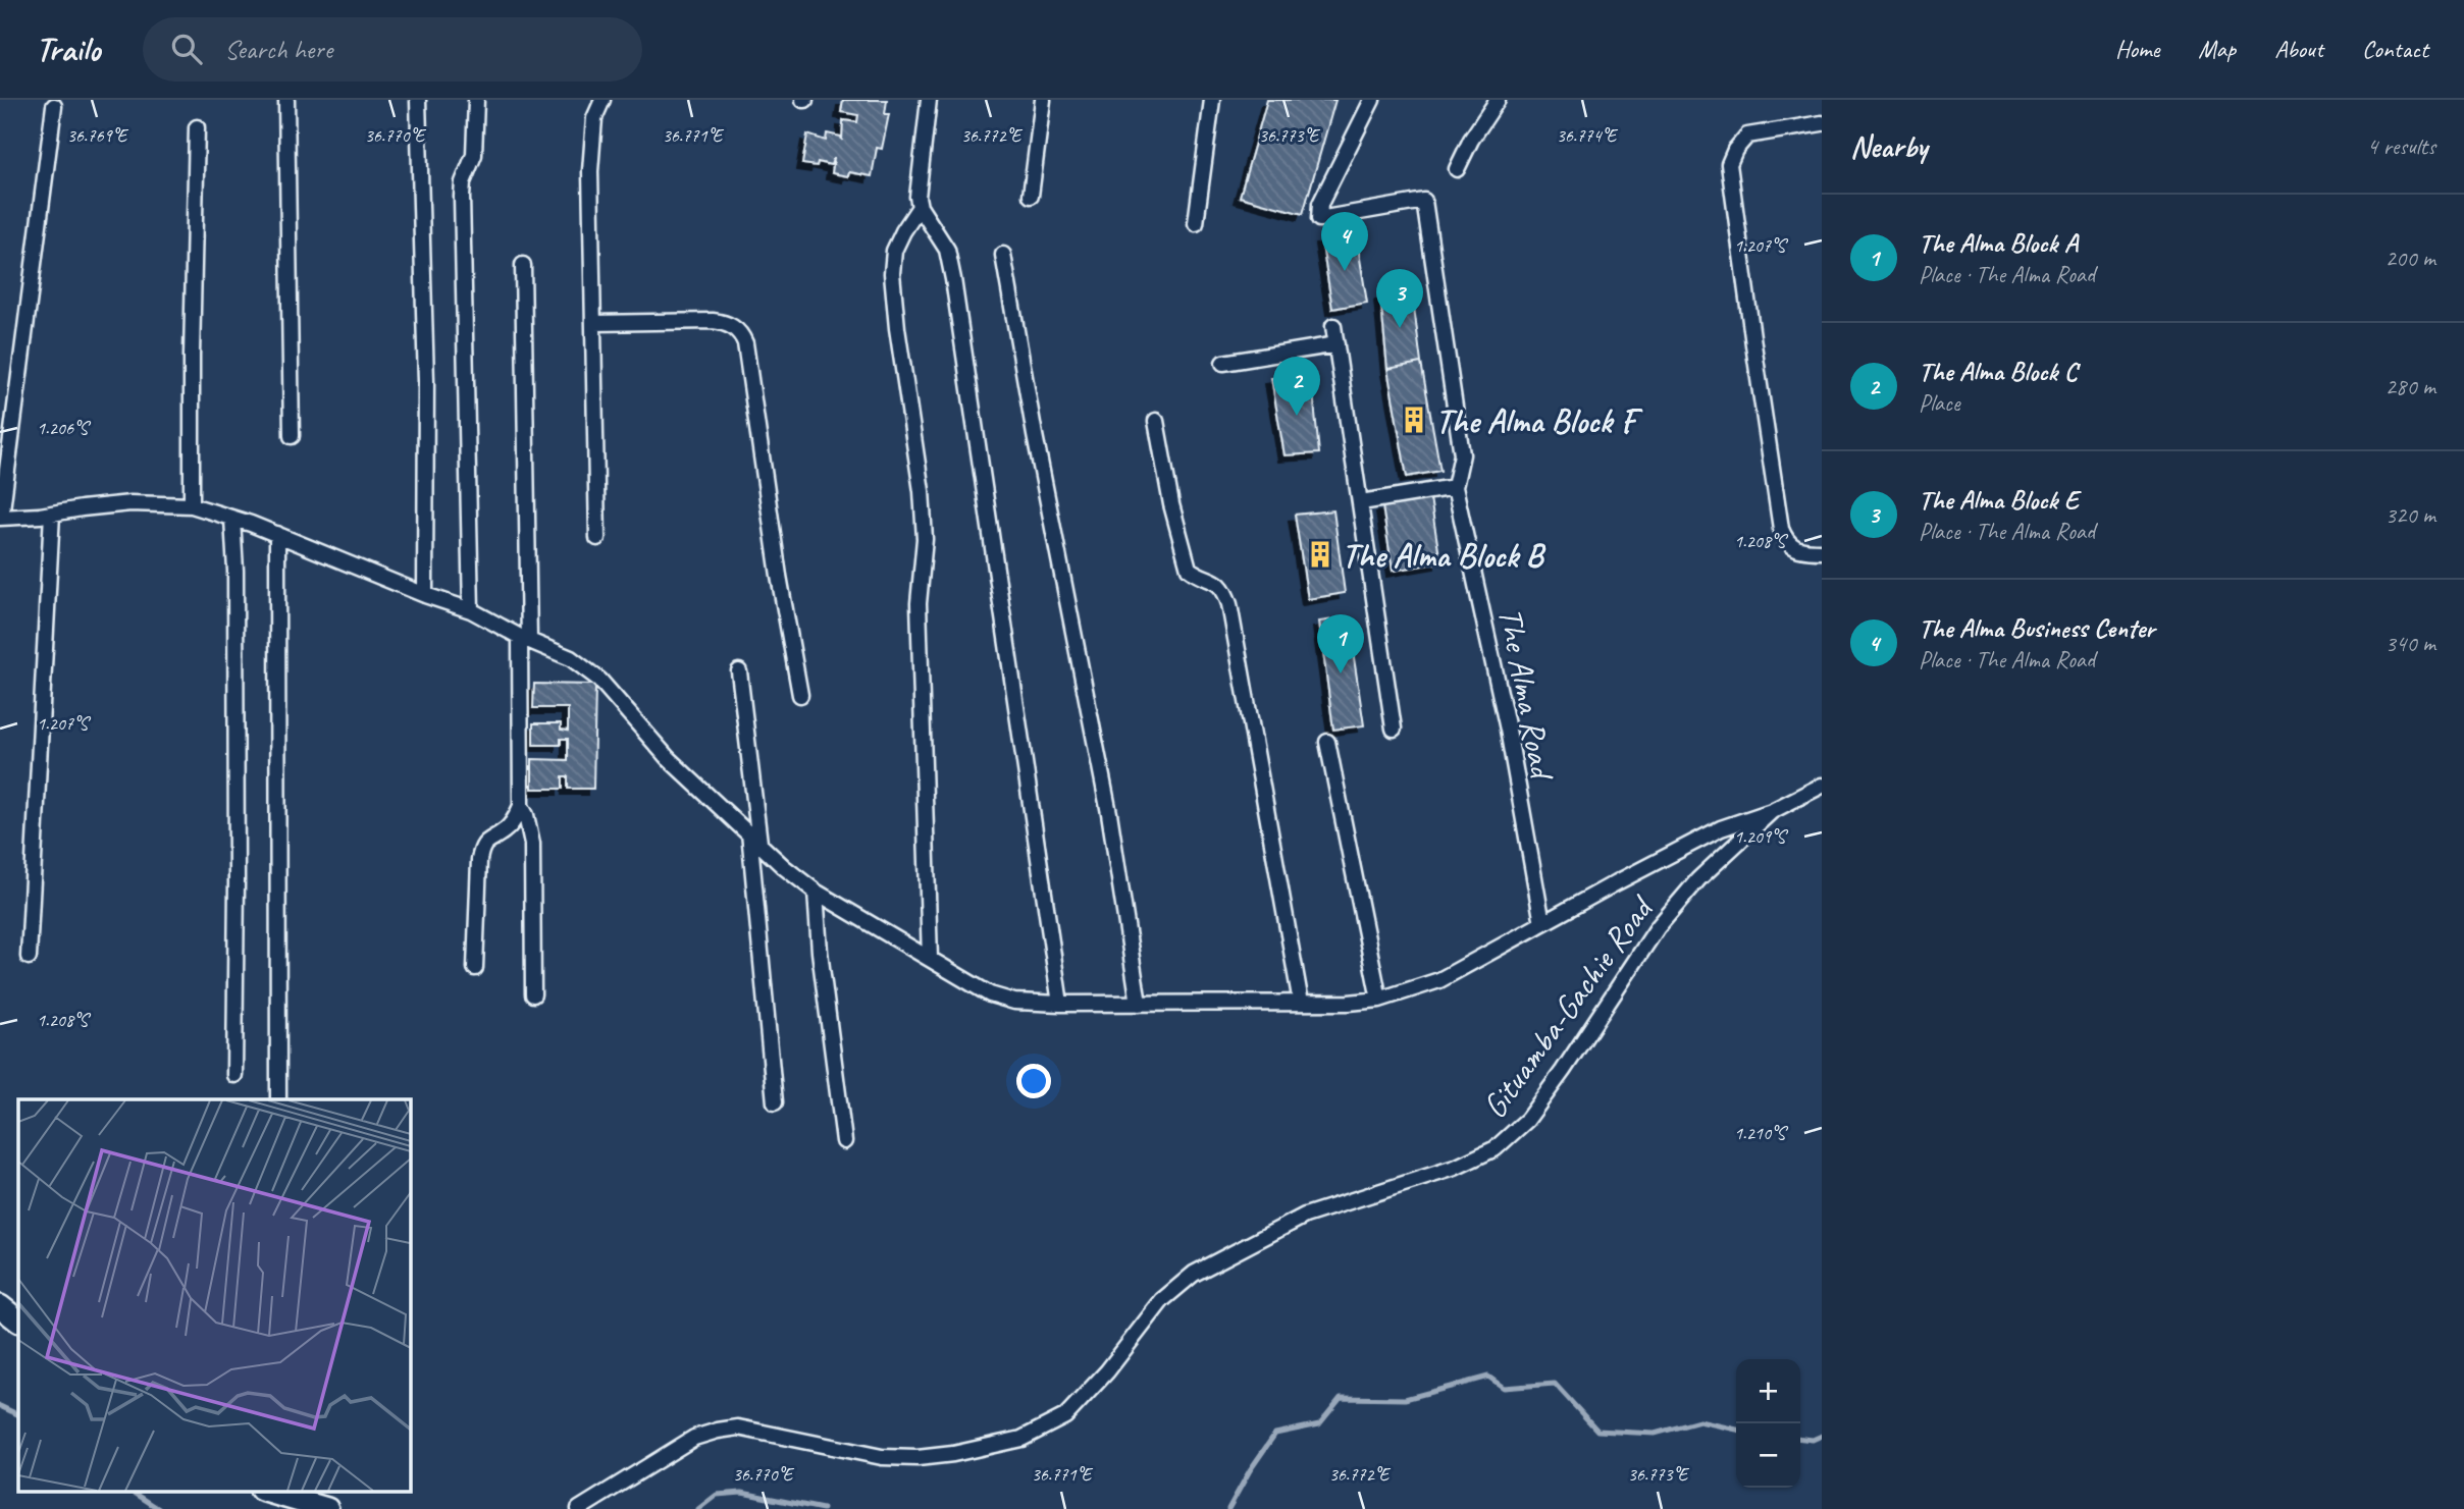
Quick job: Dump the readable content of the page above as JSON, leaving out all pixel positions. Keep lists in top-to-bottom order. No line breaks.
{"streets":{"street":["The Alma Road","Gituamba-Gachie Road"]},"places":{"building":["The Alma Block F","The Alma Block B"]},"page":{"header":"Trailo","search":"Search here","nav":["Home","Map","About","Contact"],"heading":["Nearby","4 results"],"list":[{"mark":"1","name":"The Alma Block A","note":"Place · The Alma Road","value":"200 m"},{"mark":"2","name":"The Alma Block C","note":"Place","value":"280 m"},{"mark":"3","name":"The Alma Block E","note":"Place · The Alma Road","value":"320 m"},{"mark":"4","name":"The Alma Business Center","note":"Place · The Alma Road","value":"340 m"}],"pins":["4","3","2","1"],"map_buttons":["+","−"]},"coordinates":["36.769°E","36.771°E","36.772°E","36.773°E","36.770°E","36.774°E","1.207°S","1.206°S","1.208°S","1.209°S","1.210°S"]}
